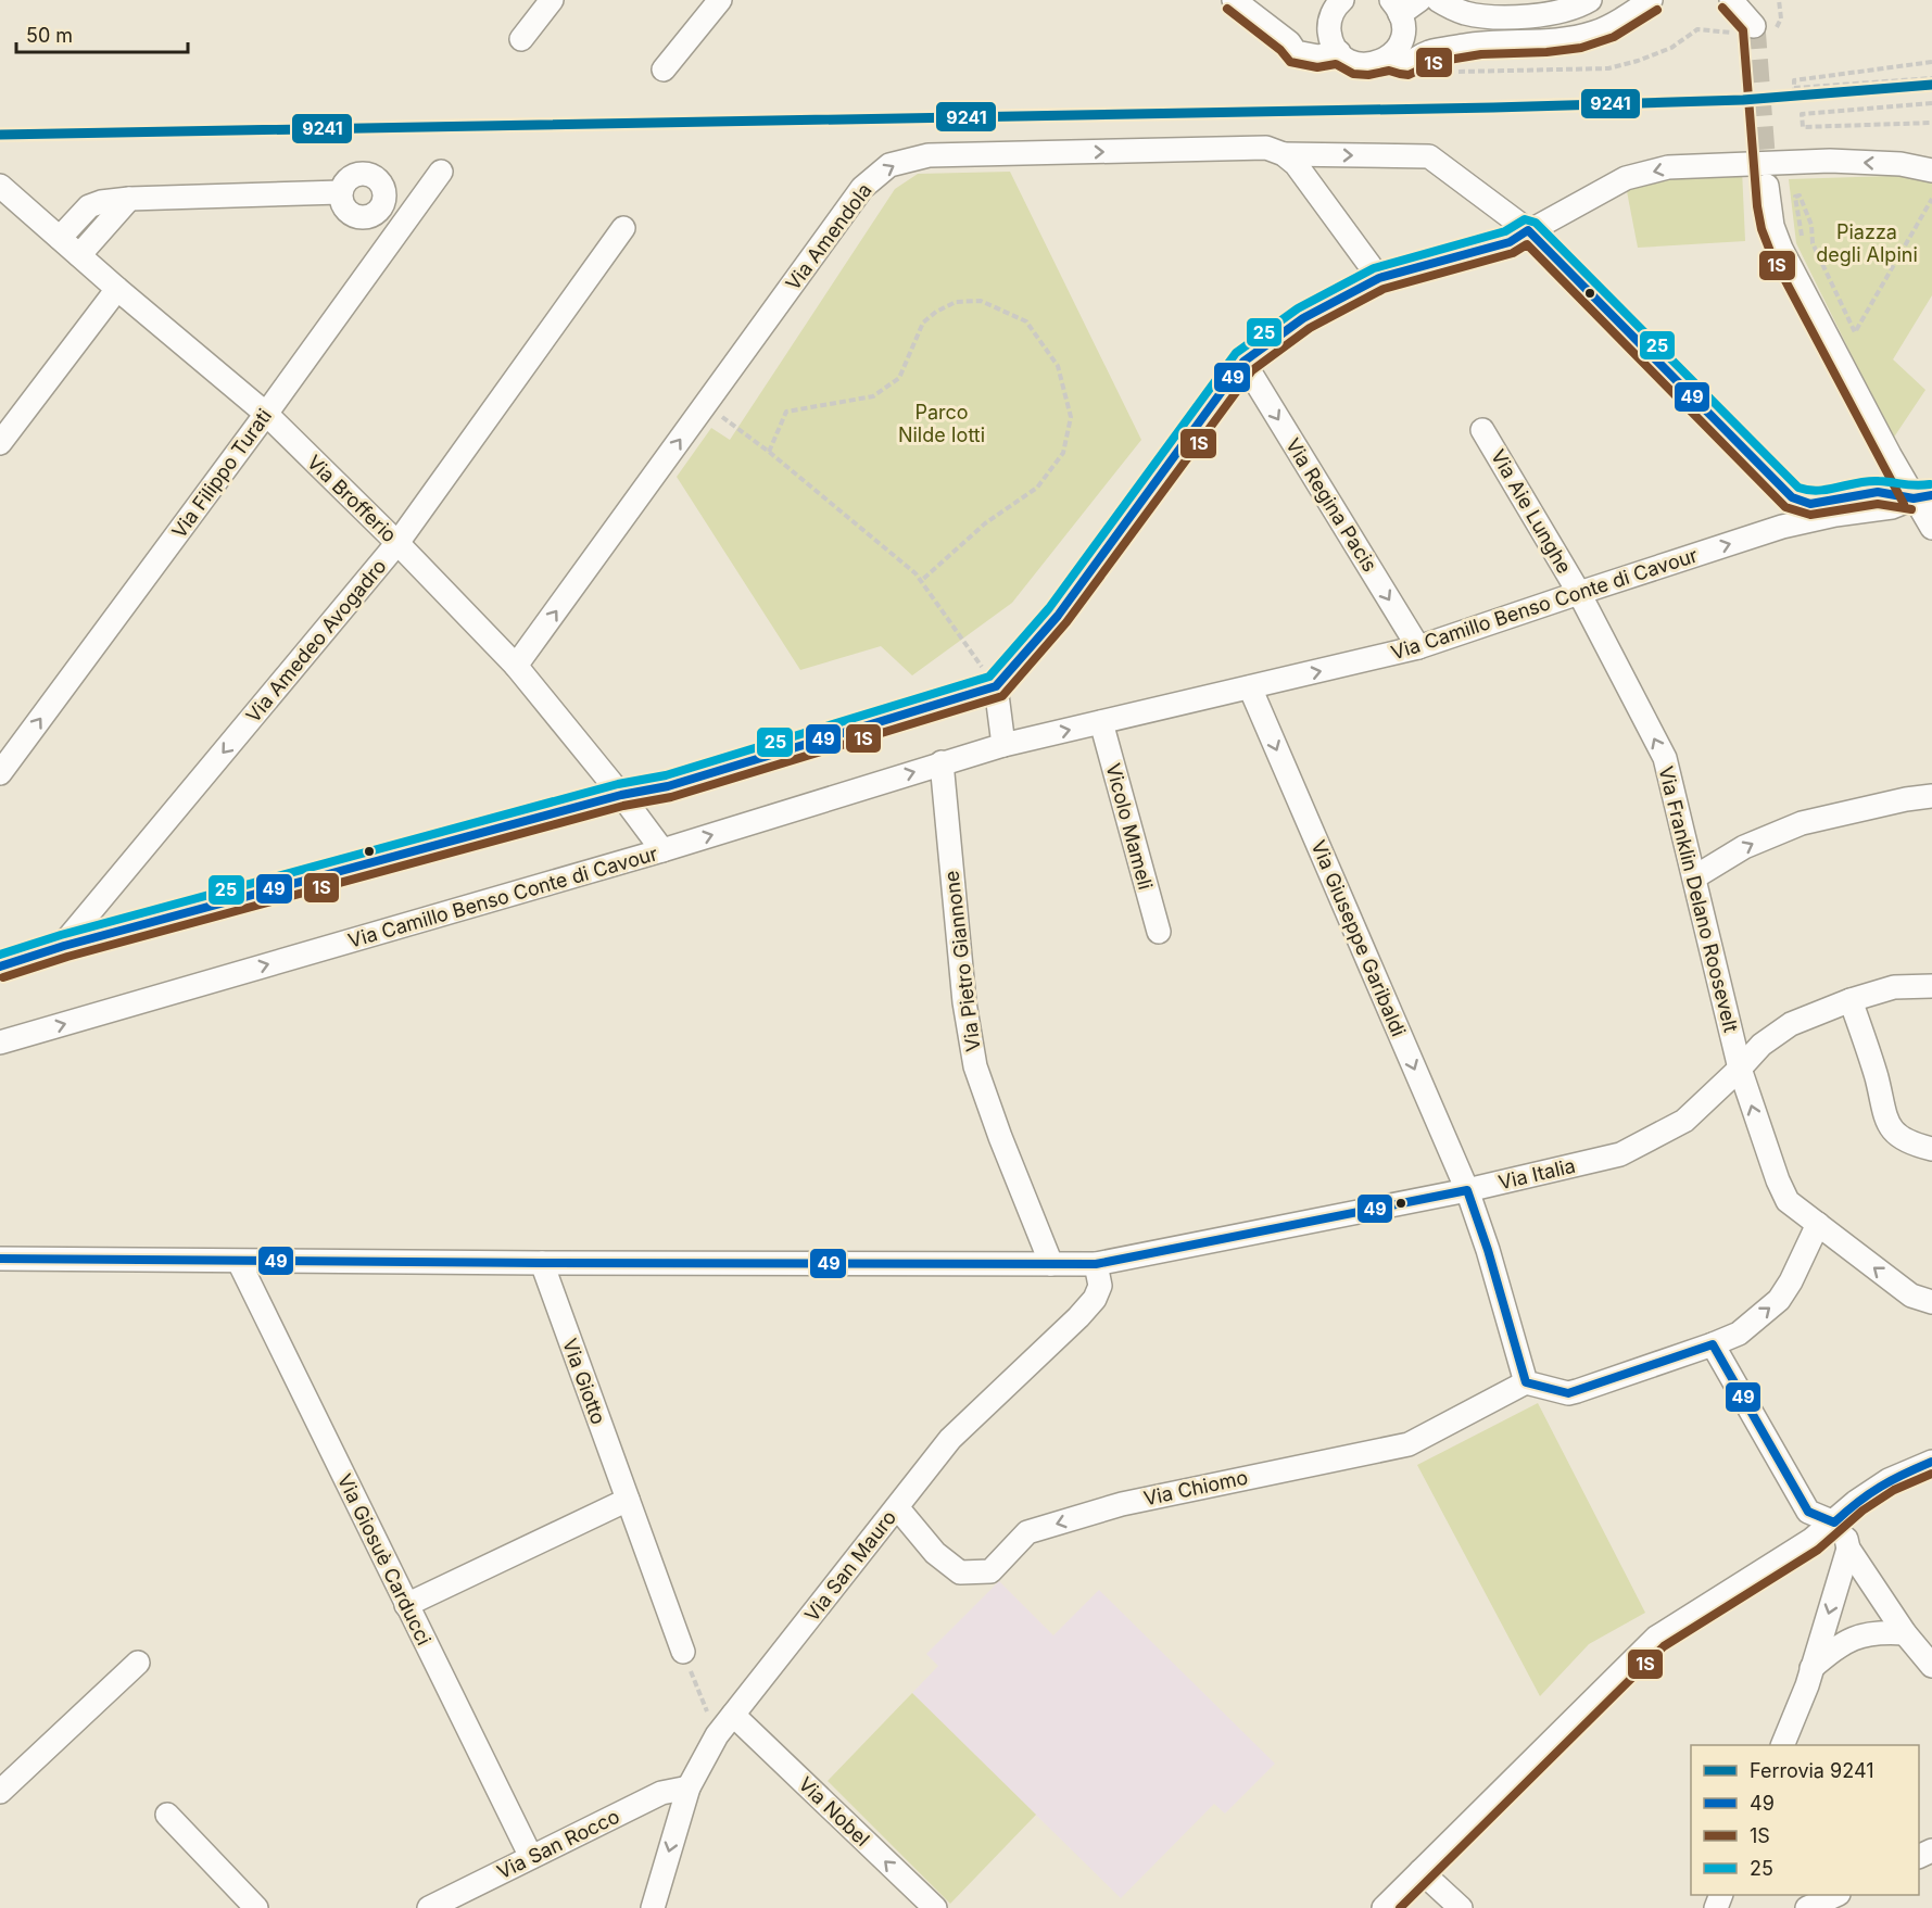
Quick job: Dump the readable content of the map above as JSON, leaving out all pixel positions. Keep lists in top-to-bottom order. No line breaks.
{"streets":{"street":["Via Amendola","Via Filippo Turati","Via Brofferio","Via Regina Pacis","Via Aie Lunghe","Via Camillo Benso Conte di Cavour","Via Amedeo Avogadro","Vicolo Mameli","Via Franklin Delano Roosevelt","Via Giuseppe Garibaldi","Via Pietro Giannone","Via Italia","Via Giotto","Via Chiomo","Via Giosuè Carducci","Via San Mauro","Via Nobel","Via San Rocco"]},"crossings":[["Via Amendola","Via Brofferio"],["Via Filippo Turati","Via Brofferio"],["Via Brofferio","Via Camillo Benso Conte di Cavour"],["Via Brofferio","Via Amedeo Avogadro"],["Via Regina Pacis","Via Camillo Benso Conte di Cavour"],["Via Aie Lunghe","Via Camillo Benso Conte di Cavour"],["Via Aie Lunghe","Via Franklin Delano Roosevelt"],["Via Camillo Benso Conte di Cavour","Vicolo Mameli"],["Via Camillo Benso Conte di Cavour","Via Franklin Delano Roosevelt"],["Via Camillo Benso Conte di Cavour","Via Giuseppe Garibaldi"],["Via Camillo Benso Conte di Cavour","Via Pietro Giannone"],["Via Franklin Delano Roosevelt","Via Italia"],["Via Giuseppe Garibaldi","Via Italia"],["Via Pietro Giannone","Via Italia"],["Via Italia","Via Giotto"],["Via Italia","Via Giosuè Carducci"],["Via Italia","Via San Mauro"],["Via Chiomo","Via San Mauro"],["Via Giosuè Carducci","Via San Rocco"],["Via San Mauro","Via Nobel"],["Via San Mauro","Via San Rocco"]],"one_way":["Via Regina Pacis","Via Amedeo Avogadro","Via Giuseppe Garibaldi","Via Chiomo","Via Nobel"],"parks":["Piazza degli Alpini","Parco Nilde Iotti"],"lines":["transit line 1S","rail line 9241","transit line 25","transit line 49"],"legend":["Ferrovia 9241","49","1S","25"],"scale_bar":"50 m"}
